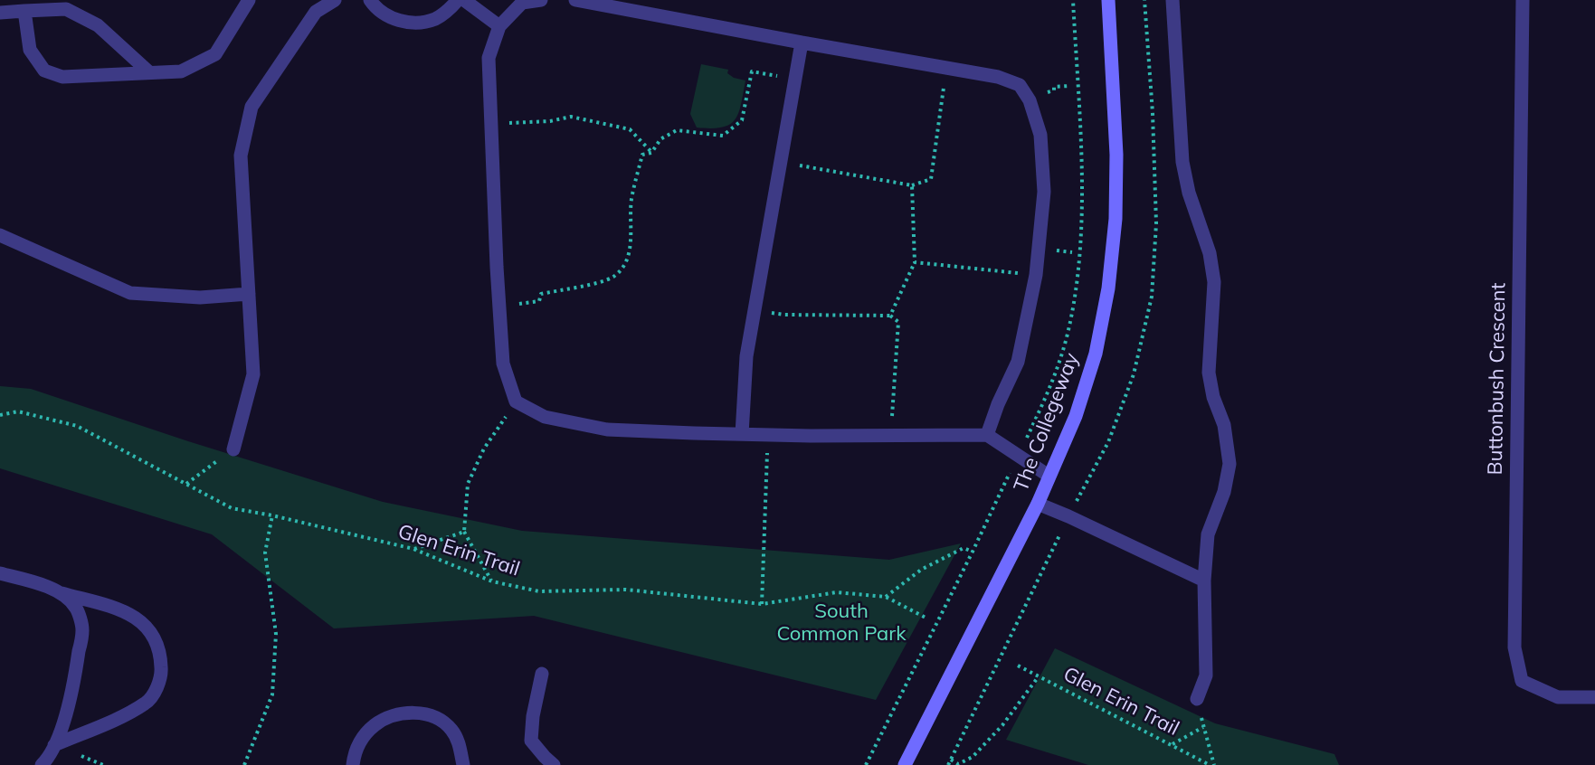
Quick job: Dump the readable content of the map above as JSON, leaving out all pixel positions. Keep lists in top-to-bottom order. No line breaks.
{"streets":{"street":["Buttonbush Crescent","The Collegeway"],"path":["Glen Erin Trail"]},"parks":["South Common Park"]}
